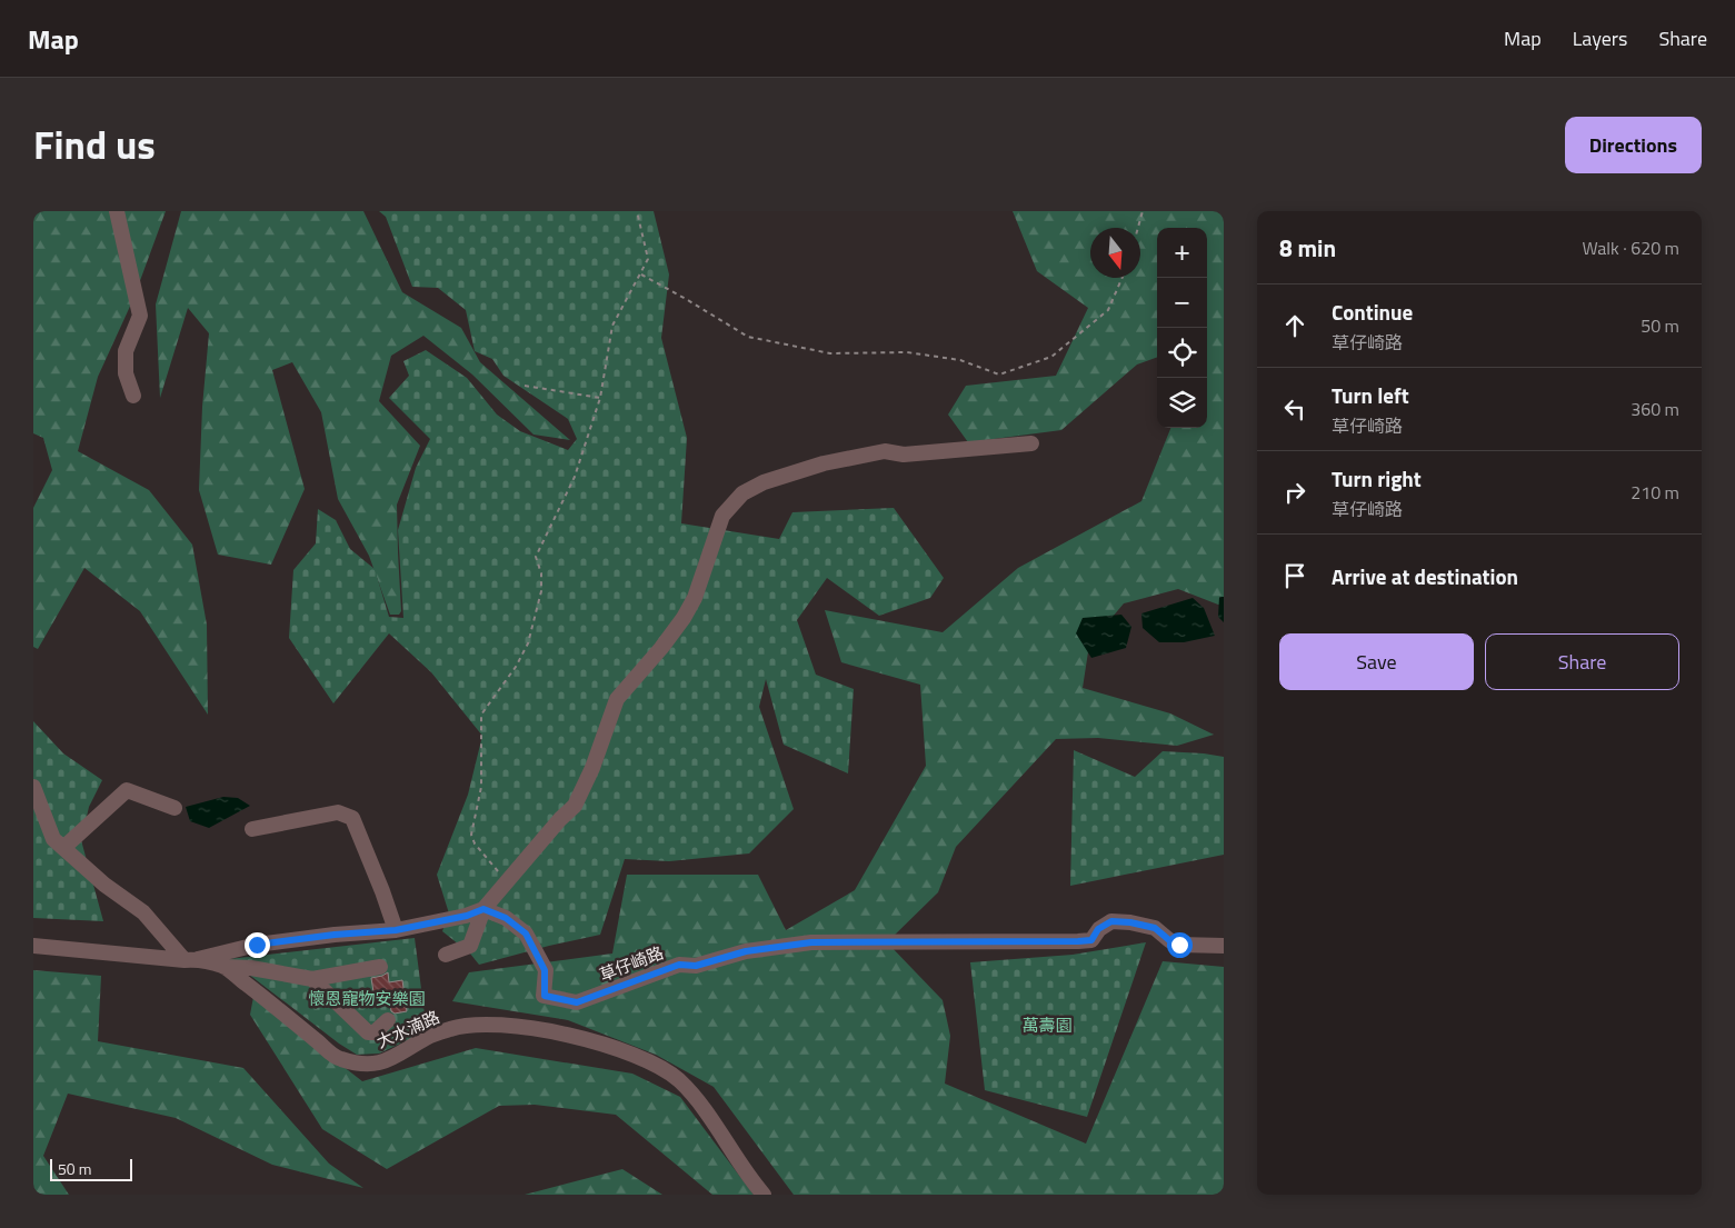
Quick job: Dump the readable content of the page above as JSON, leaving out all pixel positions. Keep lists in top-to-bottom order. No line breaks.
{"streets":{"street":["草仔崎路","大水湳路"]},"parks":["懷恩寵物安樂園","萬壽園"],"scale_bar":"50 m","north":"bottom","page":{"header":"Map","nav":["Map","Layers","Share"],"title":"Find us","buttons":["Directions",["Save","Share"]],"heading":["8 min","Walk · 620 m"],"map_buttons":["+","−"],"list":[["Continue","草仔崎路","50 m"],["Turn left","草仔崎路","360 m"],["Turn right","草仔崎路","210 m"],"Arrive at destination"],"scale":"50 m"}}
